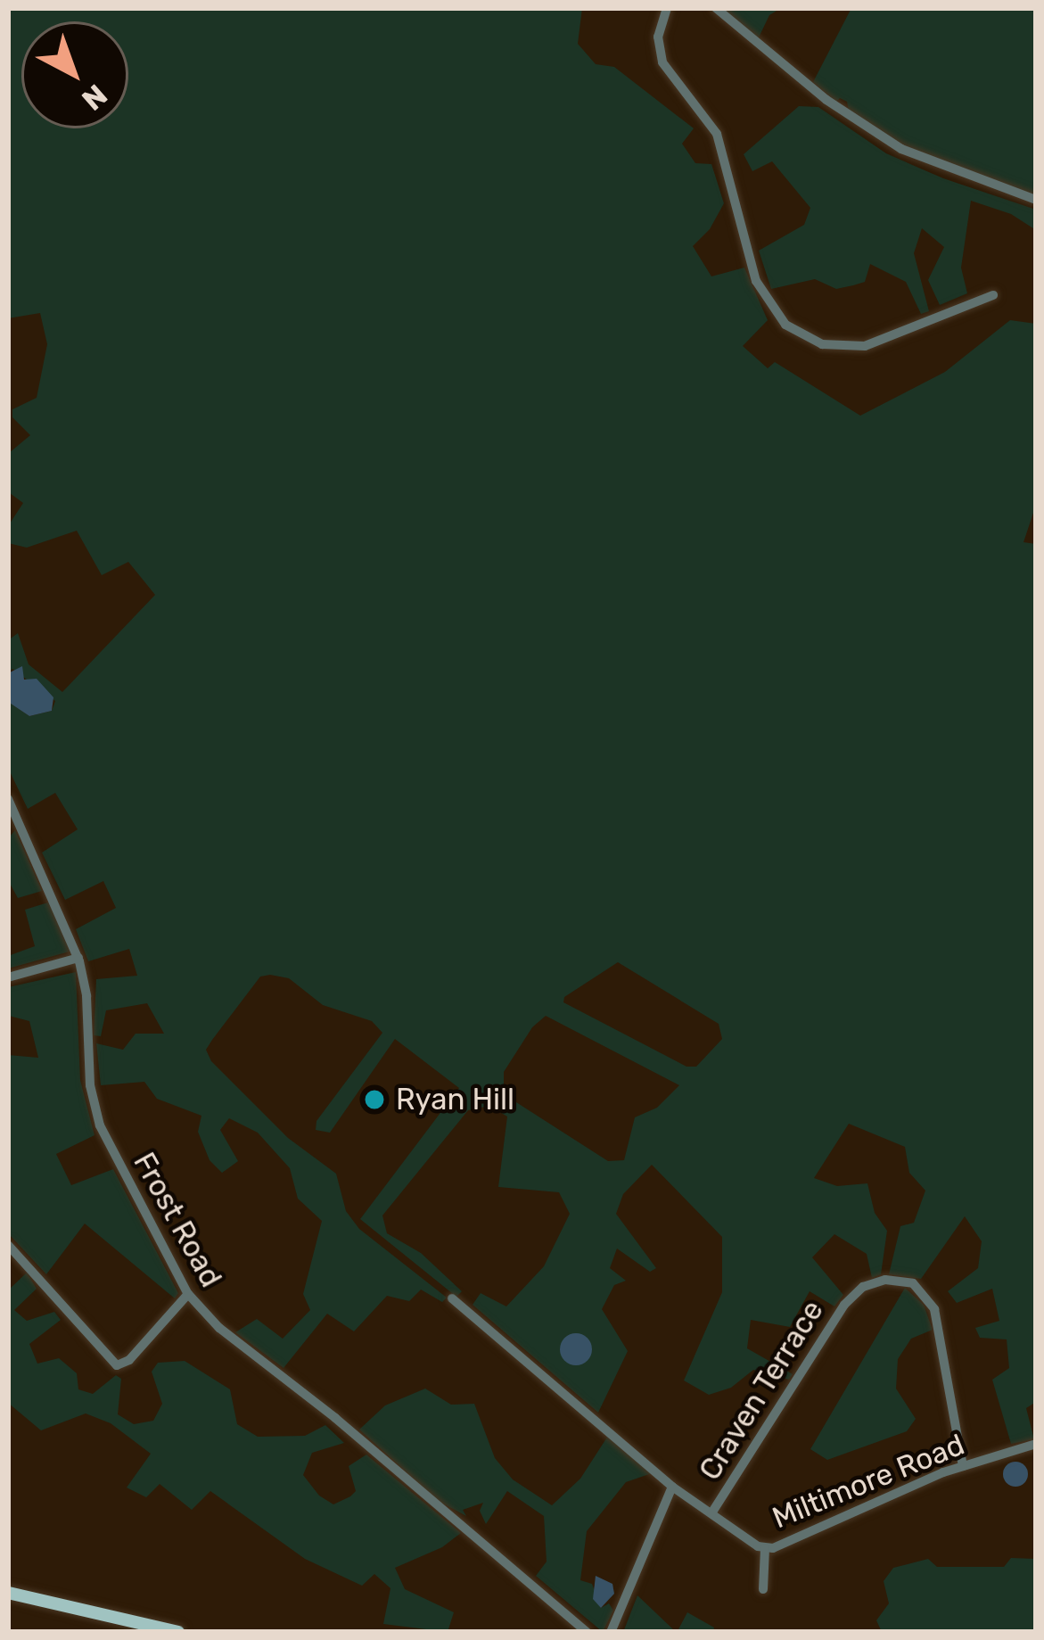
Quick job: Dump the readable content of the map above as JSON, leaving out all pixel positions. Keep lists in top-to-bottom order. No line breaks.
{"streets":{"street":["Frost Road","Craven Terrace","Miltimore Road"]},"crossings":[["Craven Terrace","Miltimore Road"]],"places":["Ryan Hill"],"north":"bottom right"}
